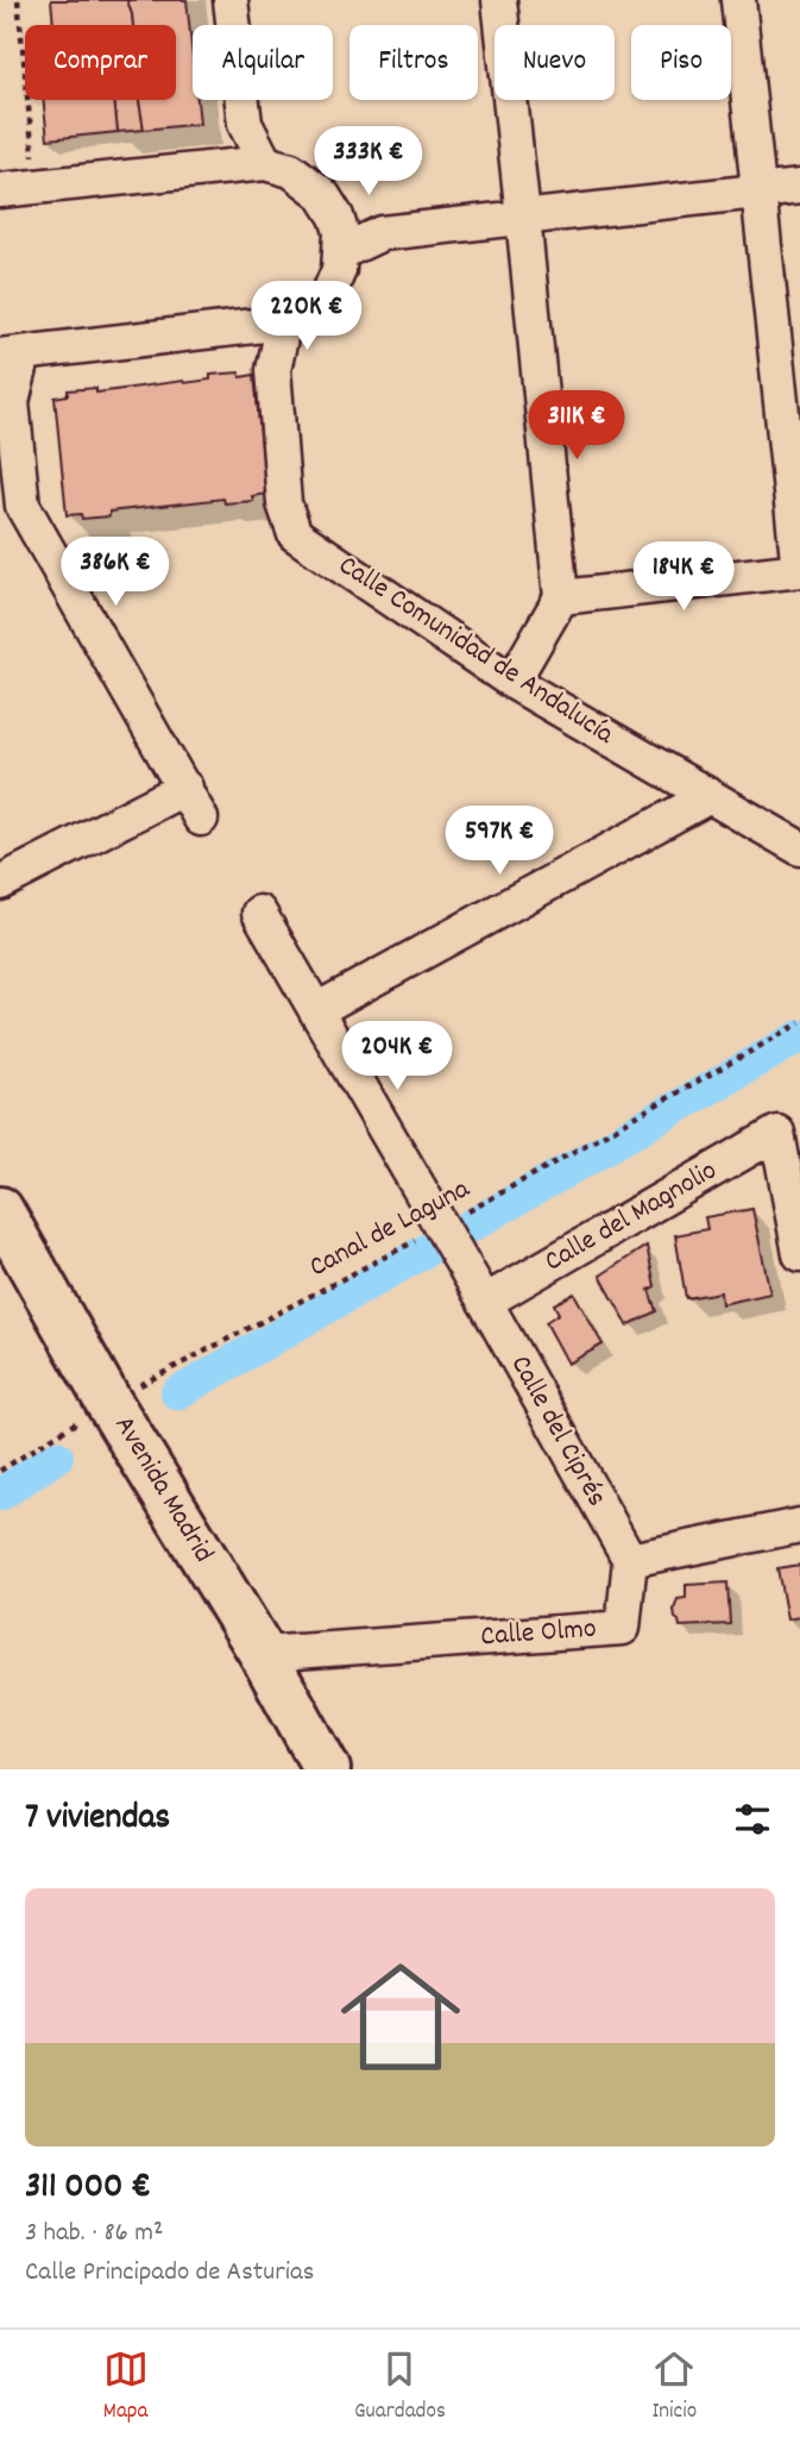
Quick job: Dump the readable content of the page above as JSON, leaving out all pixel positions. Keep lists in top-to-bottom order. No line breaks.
{"streets":{"main road":["Avenida Madrid"],"street":["Calle Comunidad de Andalucía","Calle del Magnolio","Calle del Ciprés","Calle Olmo"],"path":["Canal de Laguna"]},"crossings":[["Calle del Magnolio","Calle del Ciprés"],["Canal de Laguna","Calle del Ciprés"],["Canal de Laguna","Avenida Madrid"],["Calle del Ciprés","Calle Olmo"],["Avenida Madrid","Calle Olmo"]],"page":{"chip":["Comprar","Alquilar","Filtros","Nuevo","Piso"],"price":["333K €","220K €","311K €","386K €","184K €","597K €","204K €"],"heading":"7 viviendas","list":[{"name":"311 000 €","note":"3 hab. · 86 m² · Calle Principado de Asturias"}],"tabs":["Mapa","Guardados","Inicio"]}}
